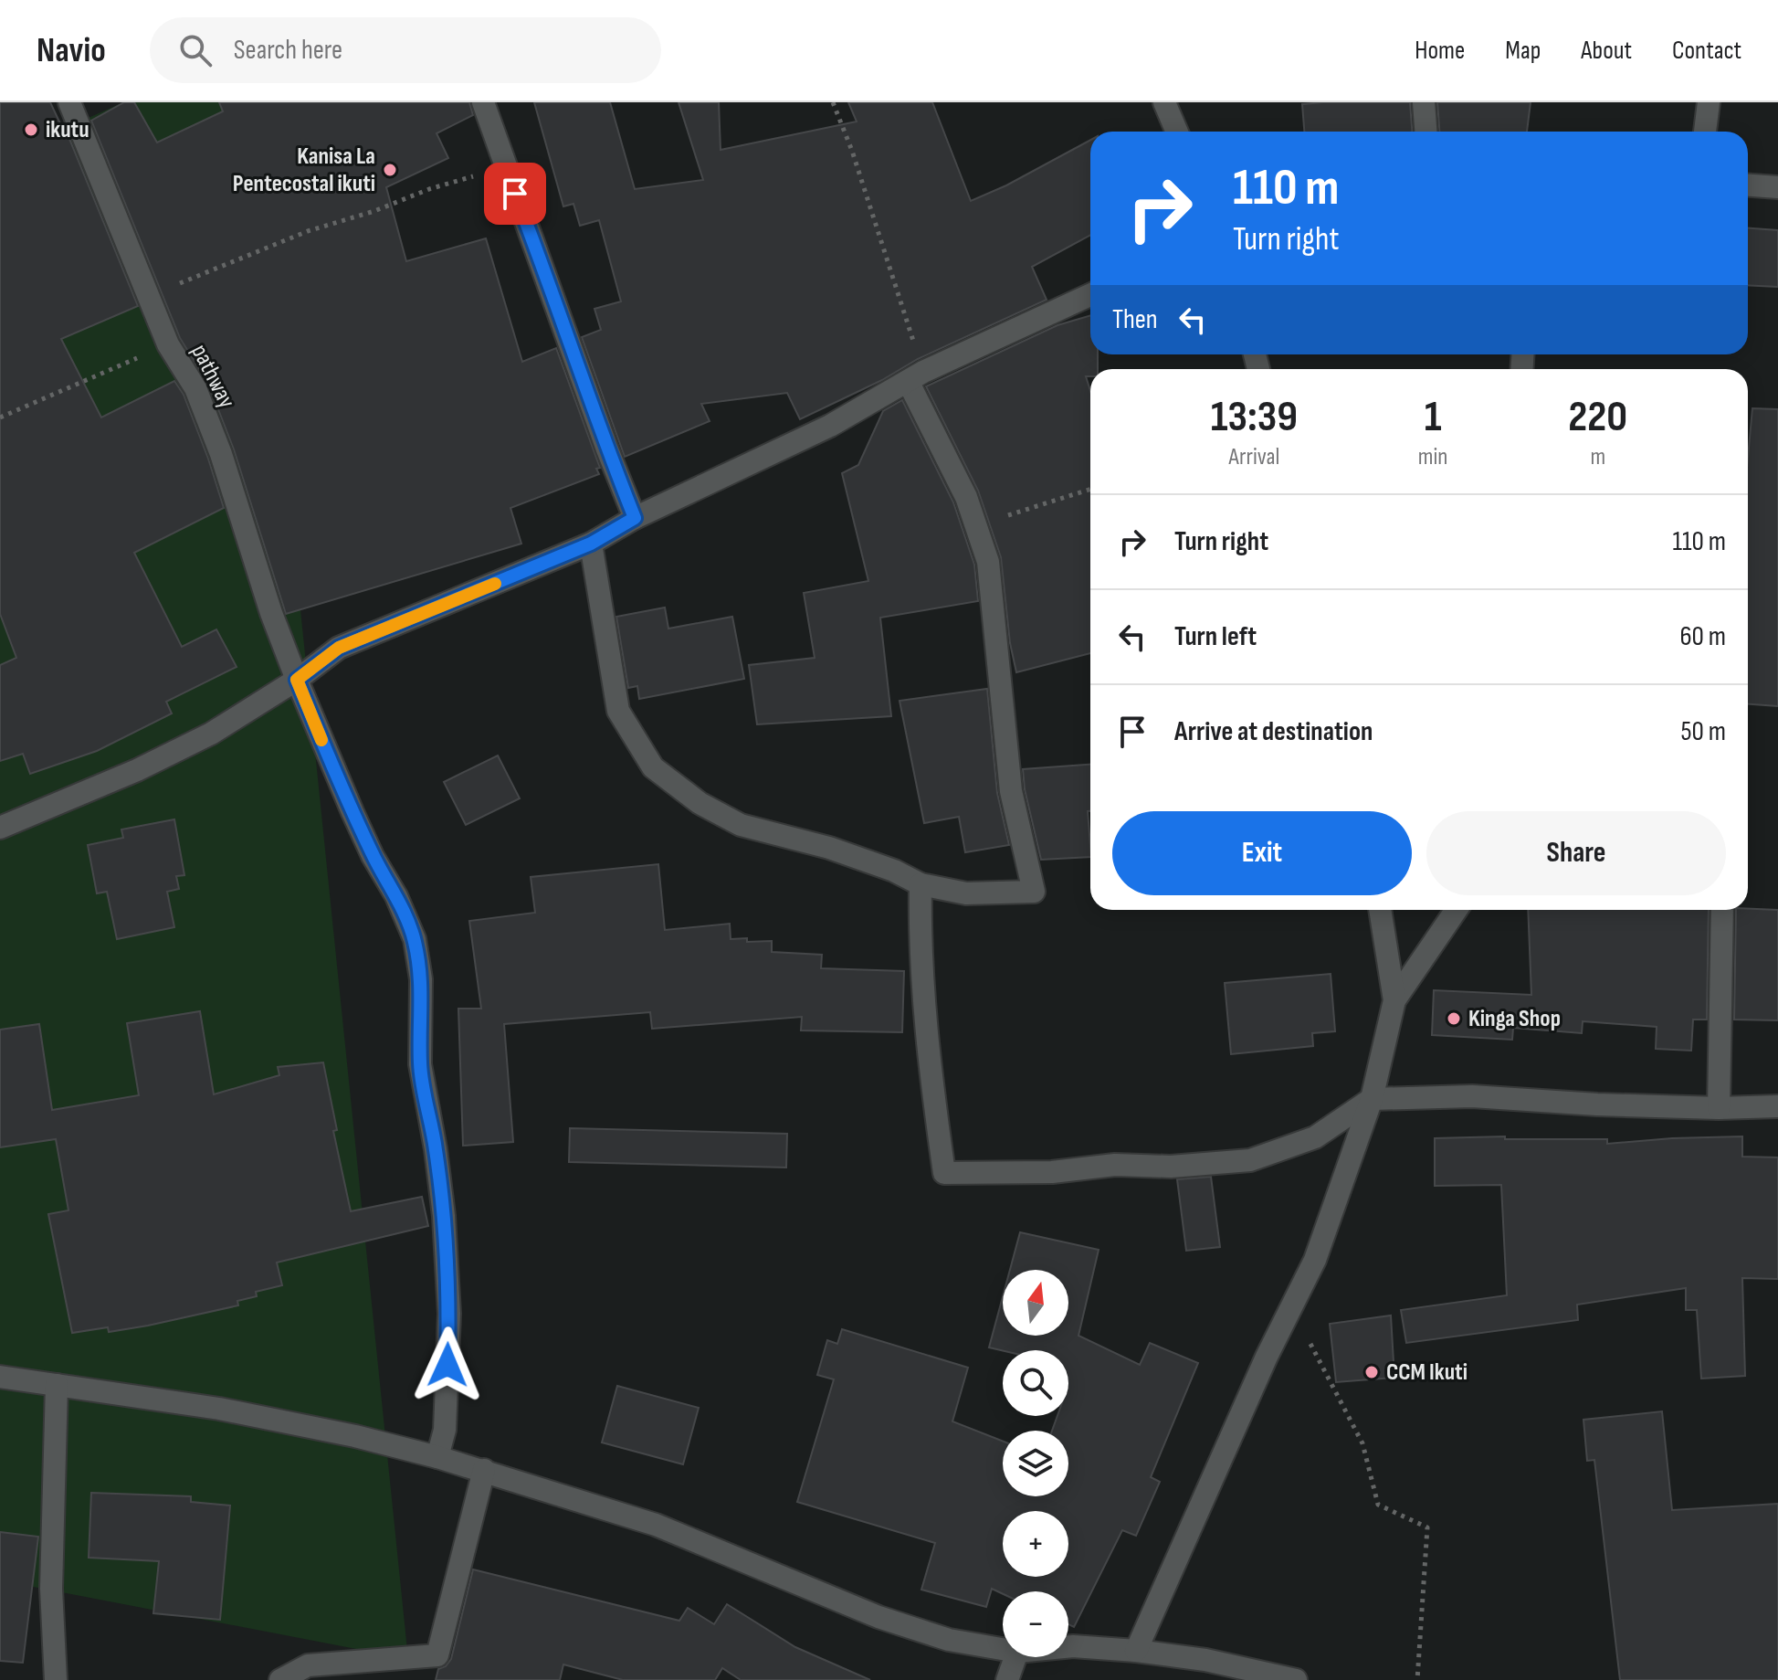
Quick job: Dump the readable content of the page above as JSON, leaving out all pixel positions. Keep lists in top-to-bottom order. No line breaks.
{"streets":{"street":["pathway"]},"places":["ikutu","Kanisa La Pentecostal ikuti","Kinga Shop","CCM Ikuti"],"north":"top","page":{"header":"Navio","search":"Search here","nav":["Home","Map","About","Contact"],"turn":["110 m","Turn right"],"then":"Then","eta":["13:39","Arrival","1","min","220","m"],"list":[{"name":"Turn right","value":"110 m"},{"name":"Turn left","value":"60 m"},{"name":"Arrive at destination","value":"50 m"}],"buttons":["Exit","Share"],"map_buttons":["+","−"]}}
